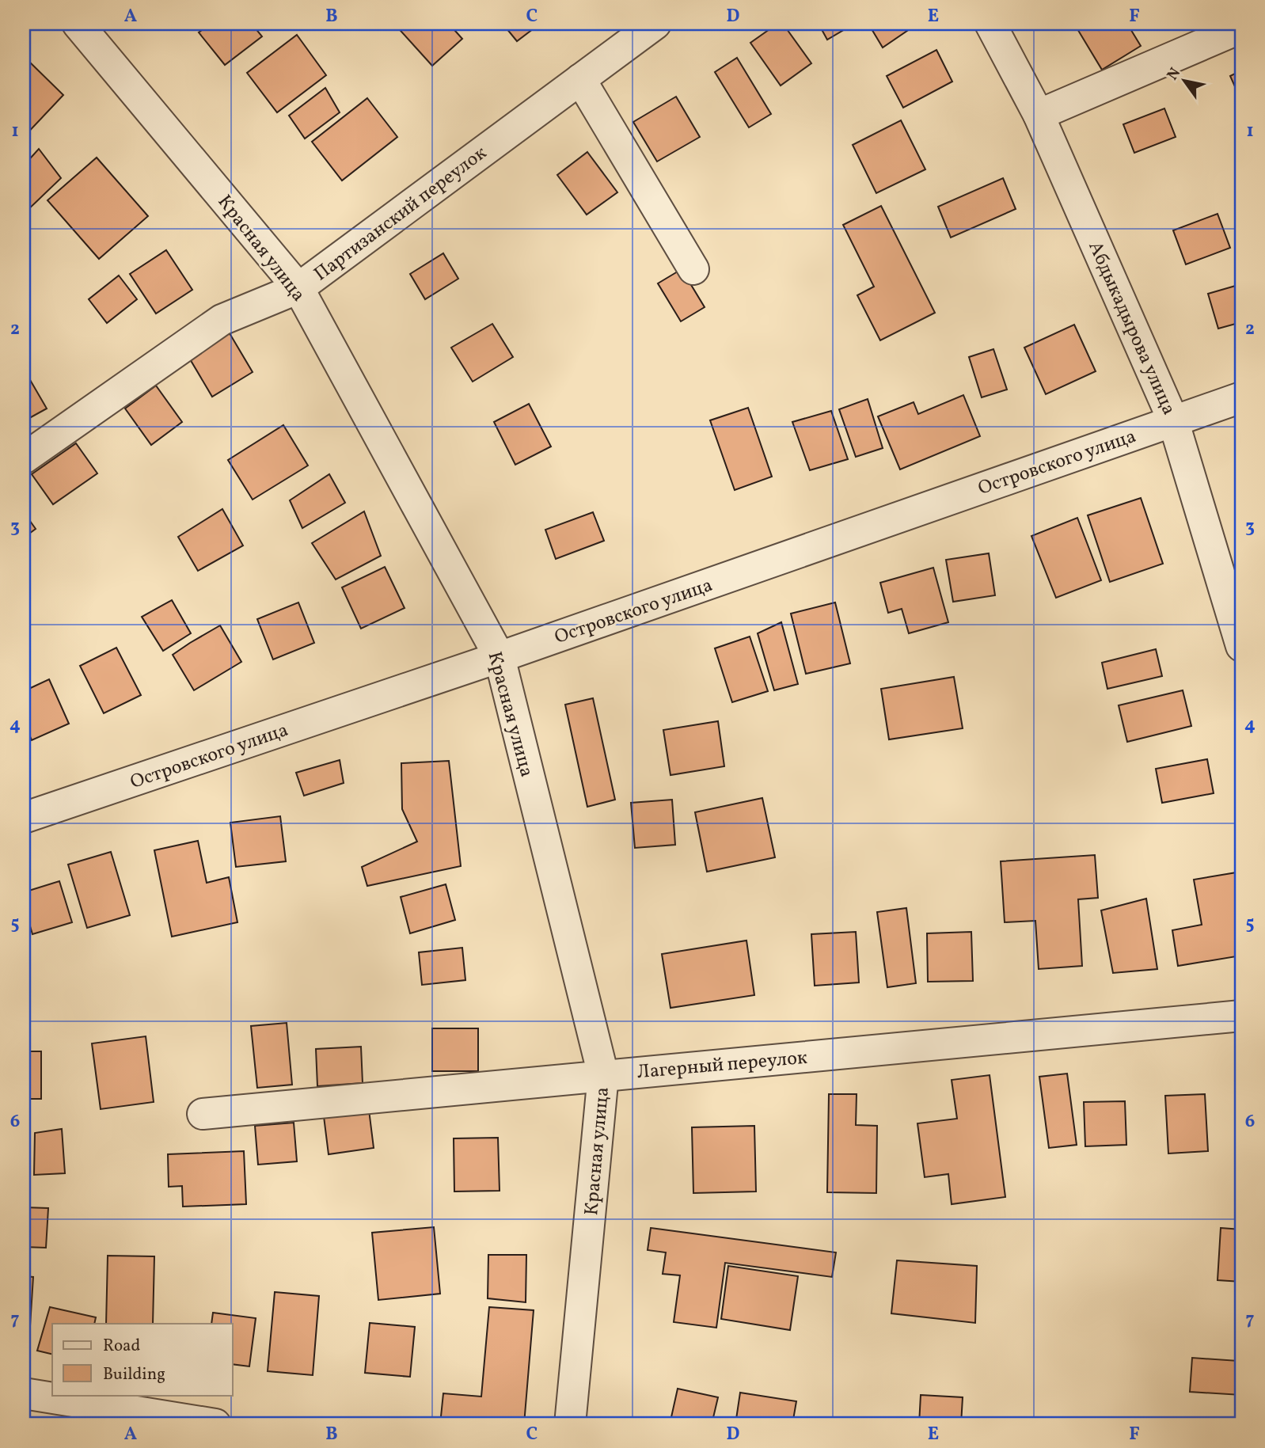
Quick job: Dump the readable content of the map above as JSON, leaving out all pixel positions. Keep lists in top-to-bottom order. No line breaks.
{"streets":{"street":["Партизанский переулок","Красная улица","Абдыкадырова улица","Островского улица","Лагерный переулок"]},"crossings":[["Партизанский переулок","Красная улица"],["Красная улица","Островского улица"],["Красная улица","Лагерный переулок"],["Абдыкадырова улица","Островского улица"]],"legend":["Road","Building"],"north":"top left","grid":{"columns":["A","B","C","D","E","F"],"rows":["1","2","3","4","5","6","7"]}}
